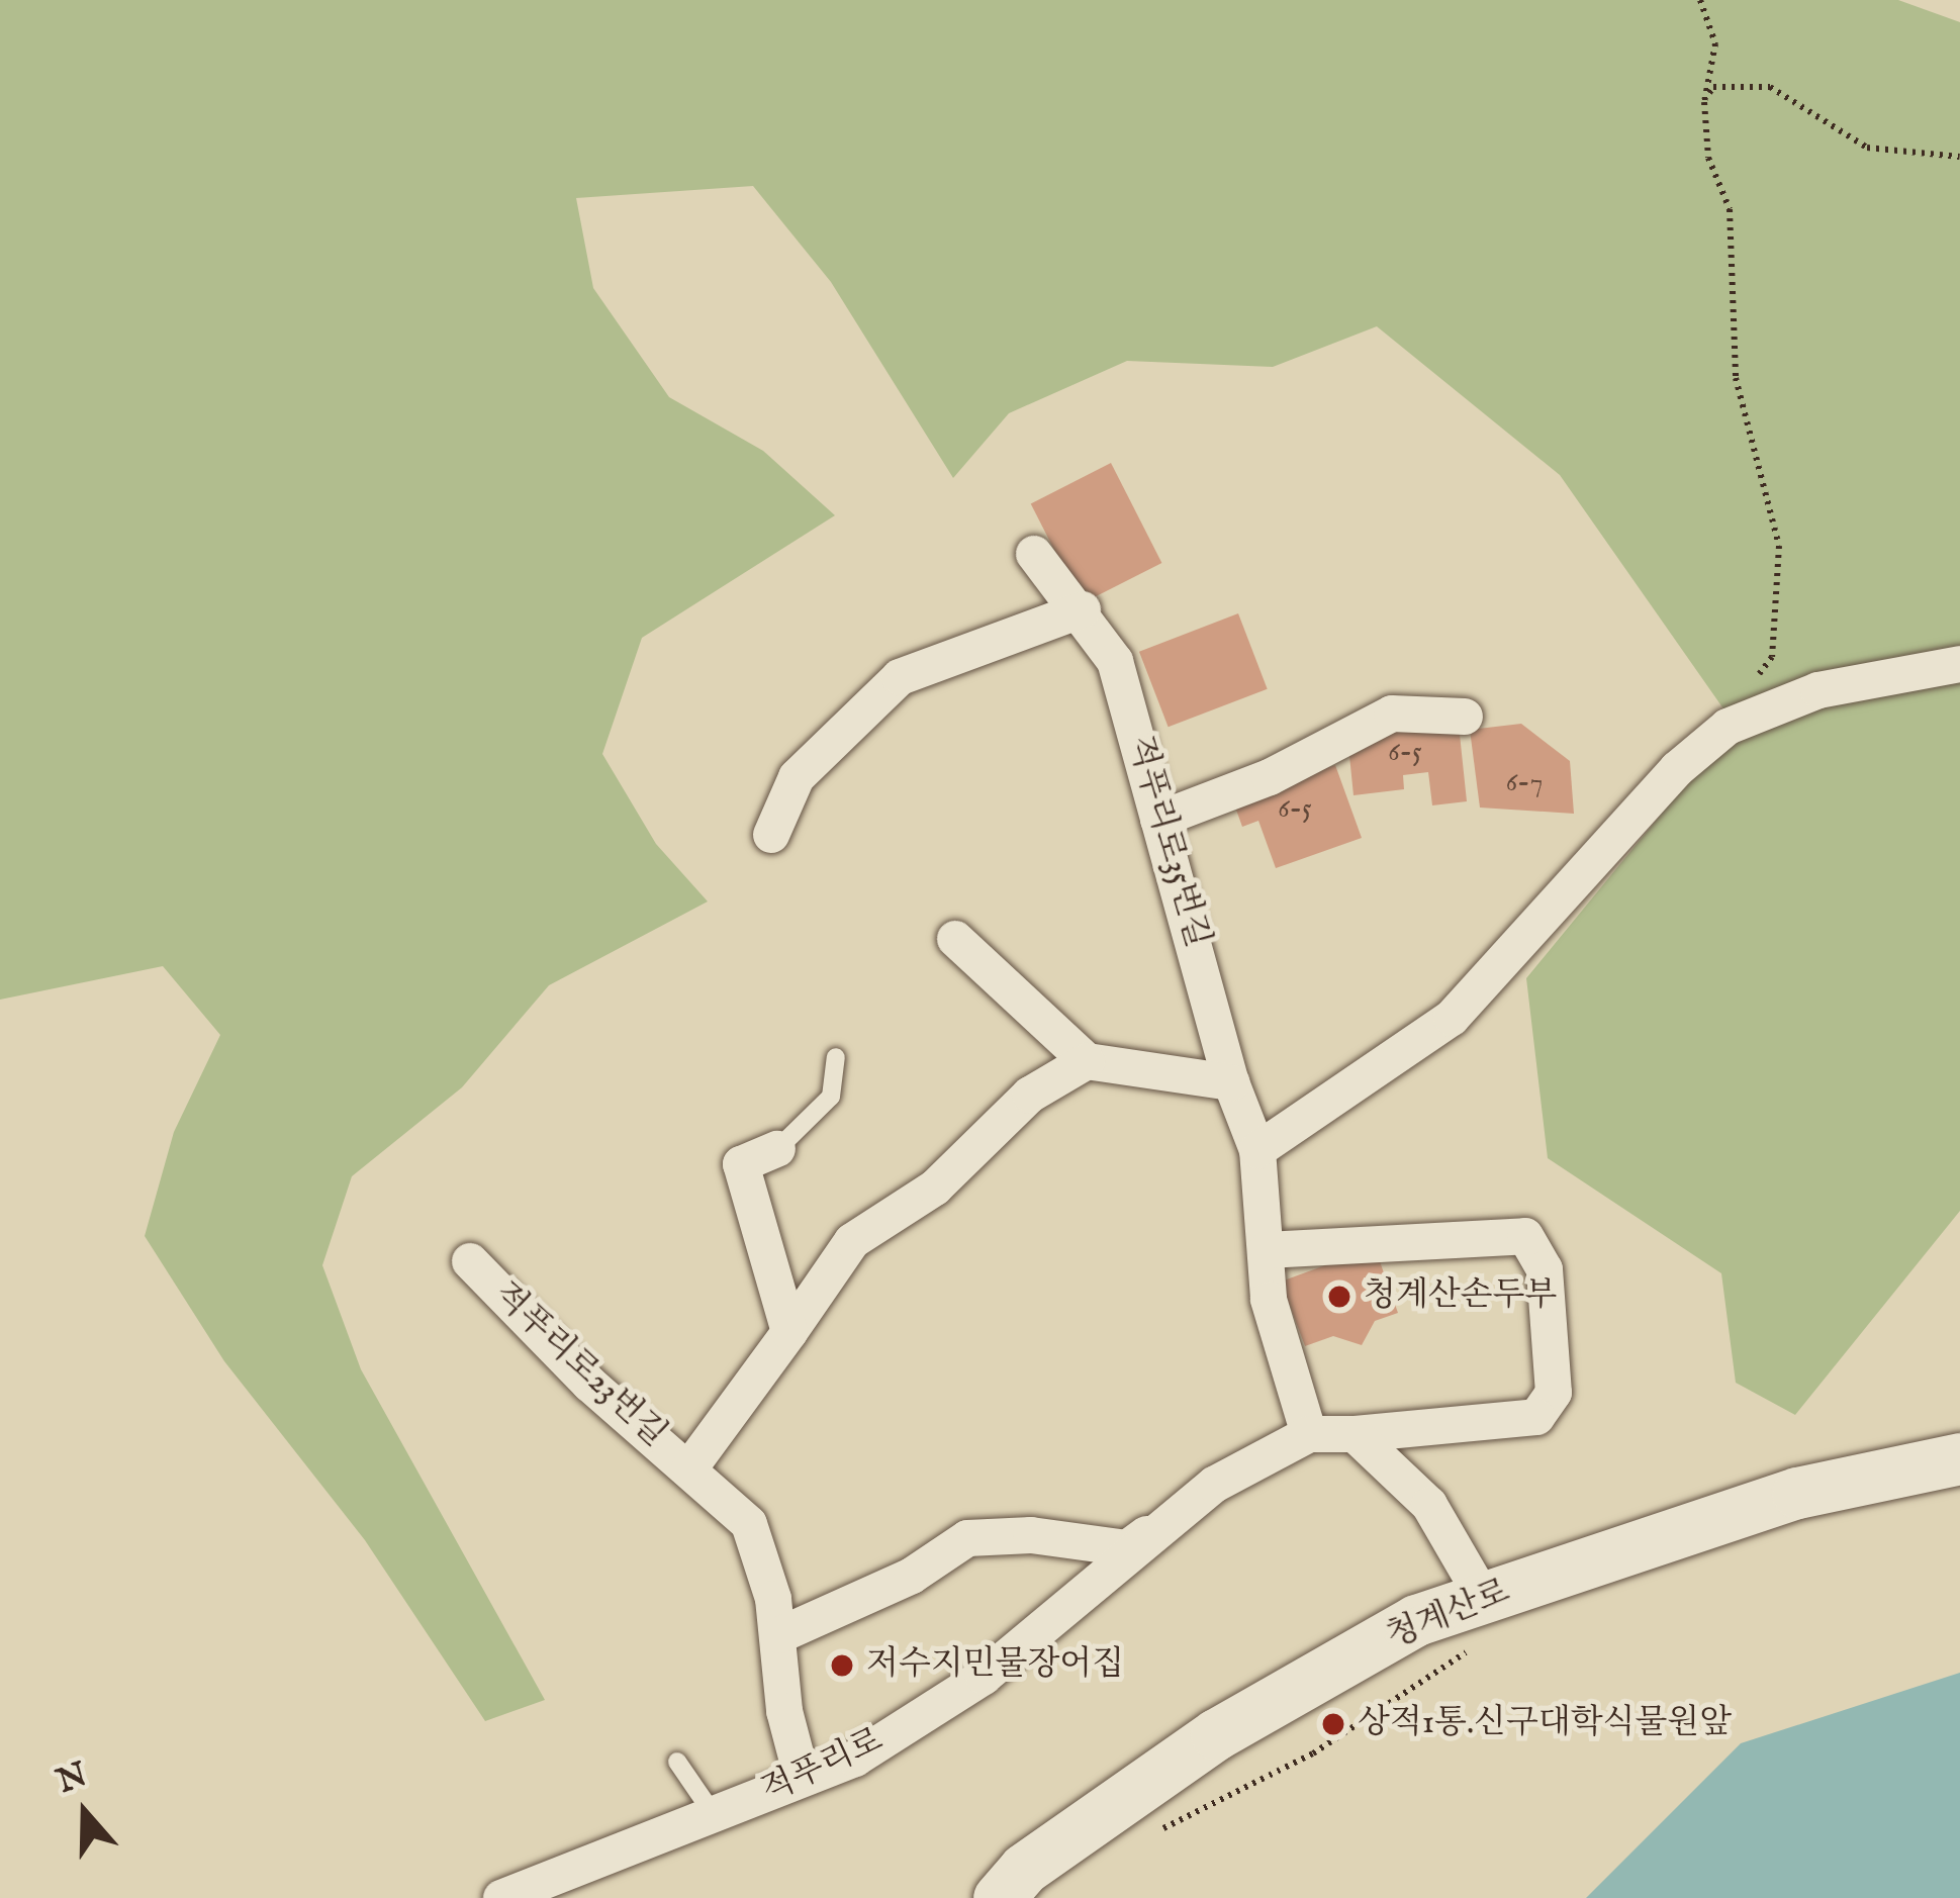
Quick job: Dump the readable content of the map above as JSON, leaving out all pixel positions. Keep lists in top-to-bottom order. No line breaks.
{"streets":{"main road":["청계산로"],"street":["적푸리로35번길","적푸리로23번길","적푸리로"]},"crossings":[["적푸리로35번길","적푸리로"],["적푸리로23번길","적푸리로"]],"places":["청계산손두부","저수지민물장어집","상적1통.신구대학식물원앞"],"house_numbers":["6-5","6-7","6-5"],"north":"top"}
